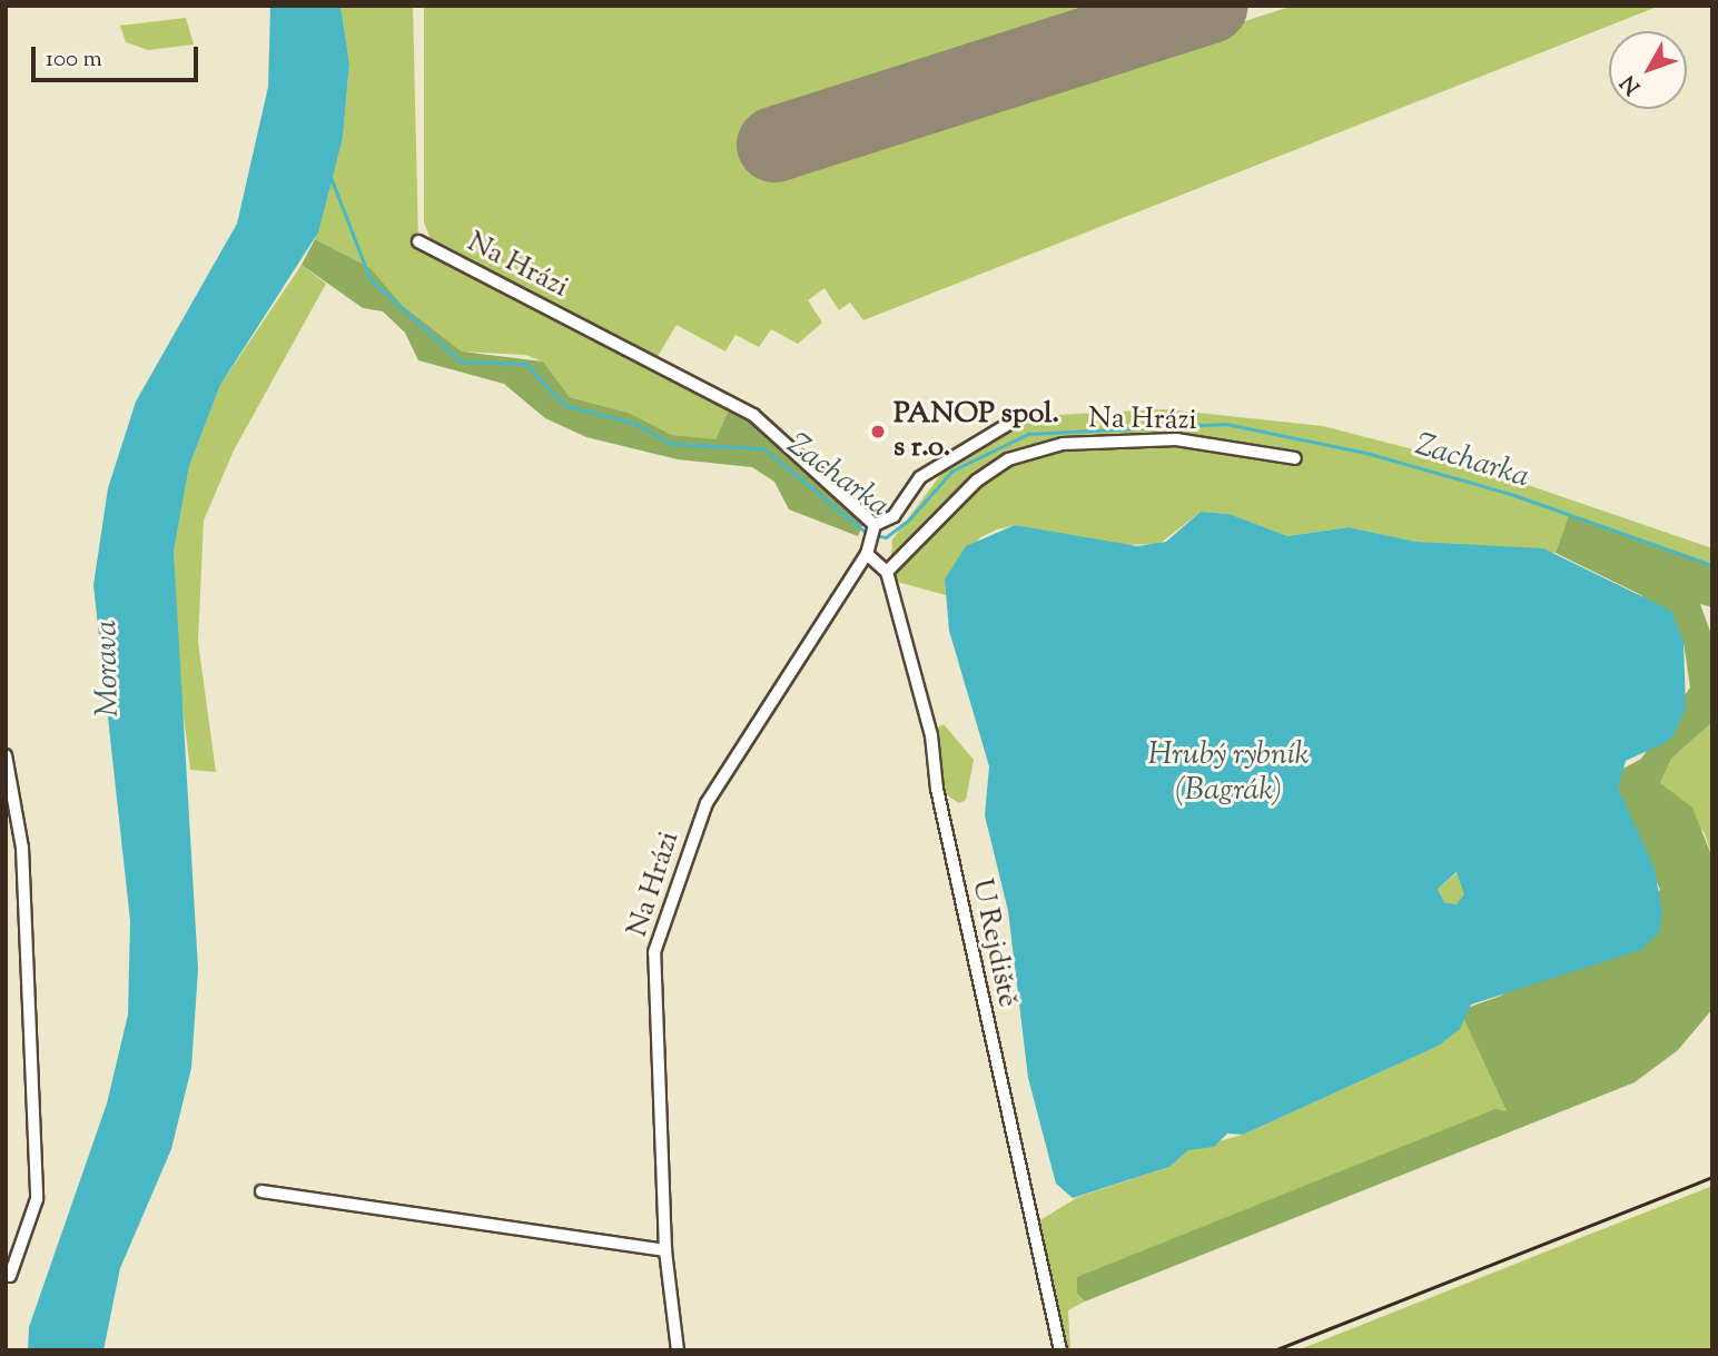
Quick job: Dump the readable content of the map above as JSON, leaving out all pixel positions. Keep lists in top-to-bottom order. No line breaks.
{"streets":{"street":["Na Hrázi","U Rejdiště"]},"crossings":[["Na Hrázi","U Rejdiště"]],"water":["Zacharka","Morava","Hrubý rybník (Bagrák)"],"places":["PANOP spol. s r.o."],"scale_bar":"100 m","north":"bottom left"}
